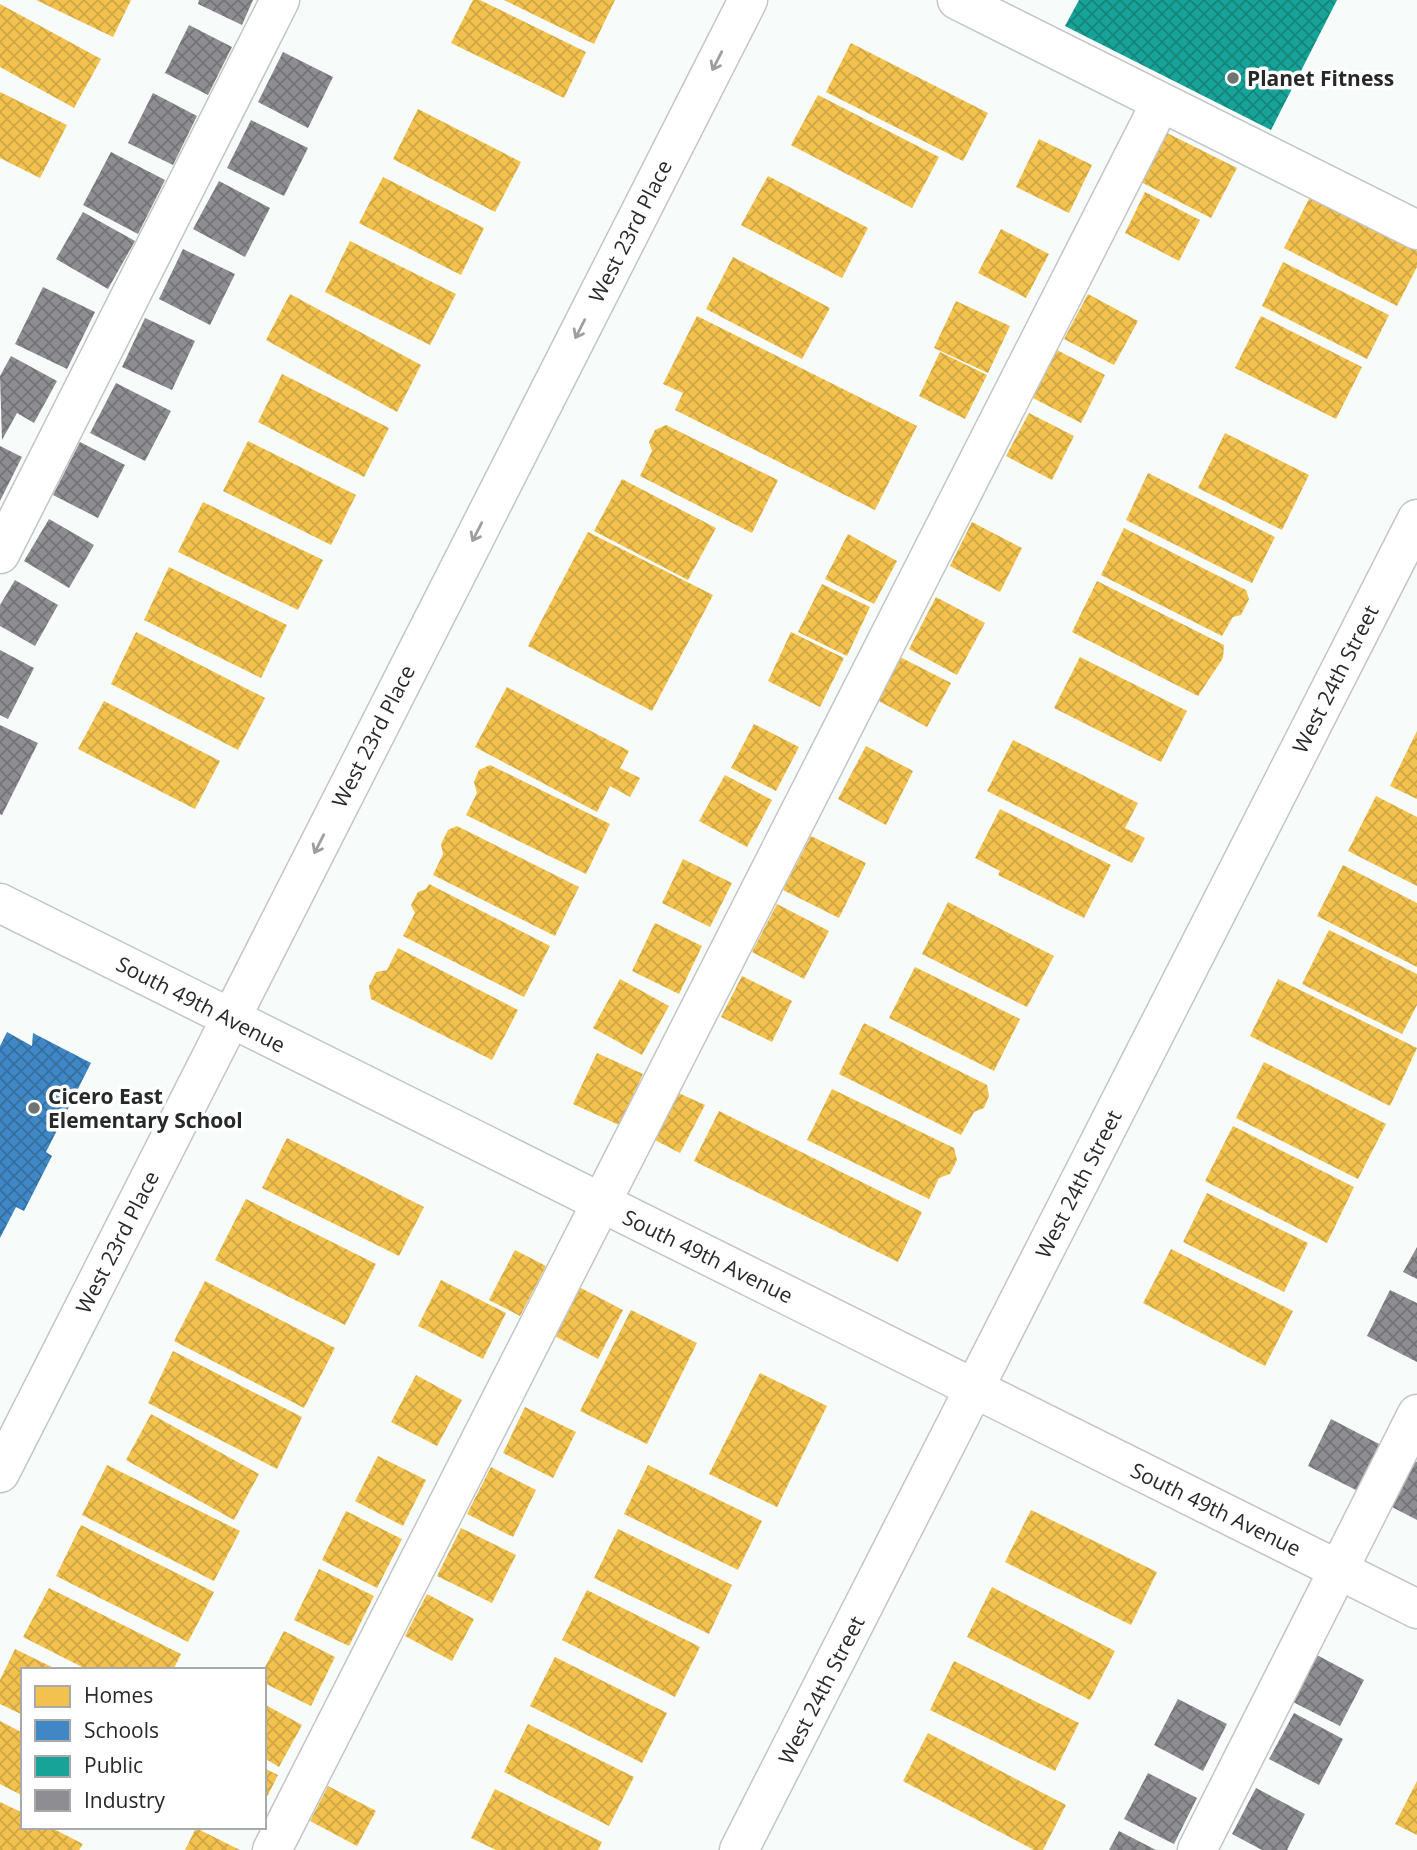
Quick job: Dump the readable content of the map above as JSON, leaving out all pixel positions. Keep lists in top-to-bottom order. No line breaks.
{"streets":{"street":["West 23rd Place","West 24th Street","South 49th Avenue"]},"crossings":[["West 23rd Place","South 49th Avenue"],["West 24th Street","South 49th Avenue"]],"one_way":["West 23rd Place"],"places":["Planet Fitness","Cicero East Elementary School"],"legend":["Homes","Schools","Public","Industry"]}
